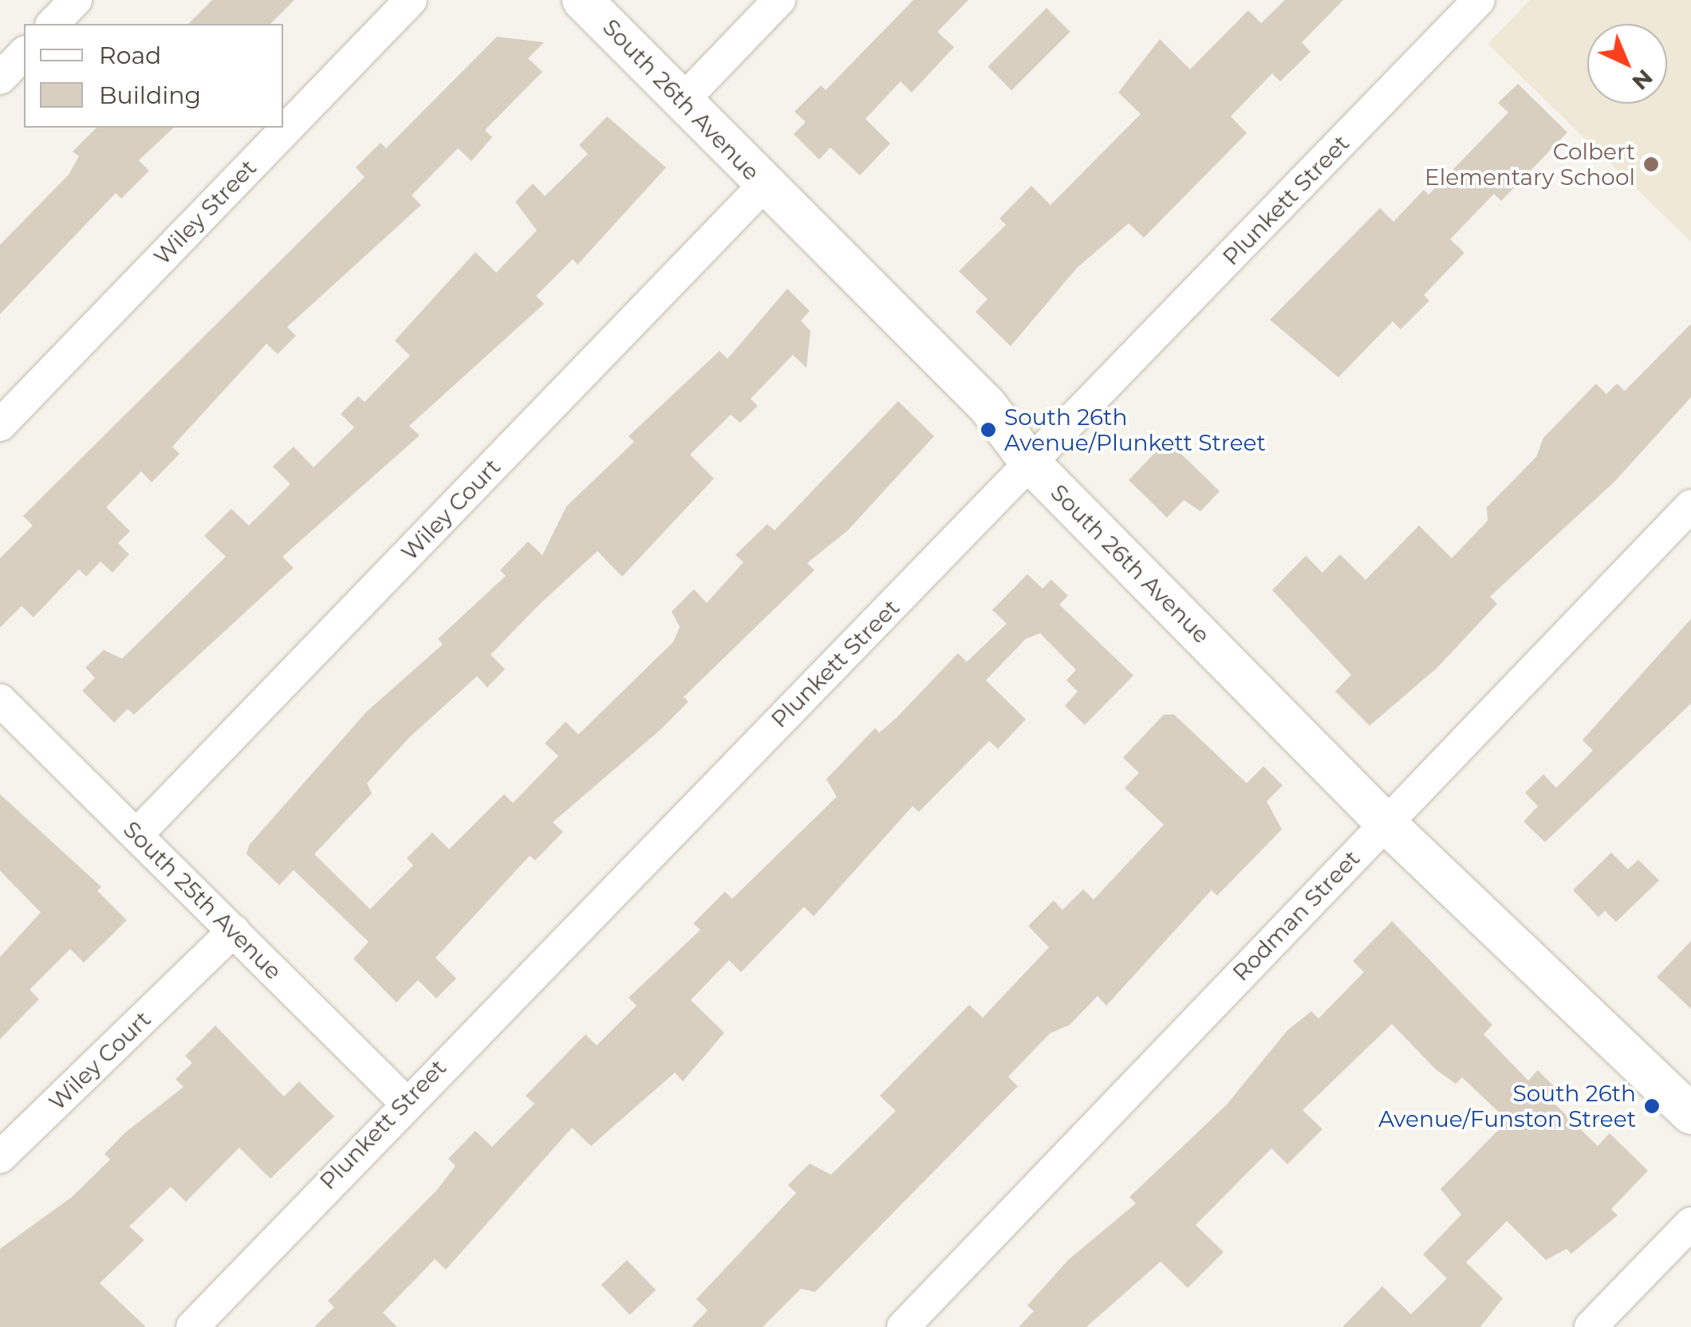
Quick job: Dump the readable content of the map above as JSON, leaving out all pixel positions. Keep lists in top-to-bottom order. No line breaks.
{"streets":{"street":["South 26th Avenue","Plunkett Street","Wiley Street","Wiley Court","South 25th Avenue","Rodman Street"]},"crossings":[["South 26th Avenue","Plunkett Street"],["South 26th Avenue","Wiley Court"],["South 26th Avenue","Rodman Street"],["Plunkett Street","South 25th Avenue"],["Wiley Court","South 25th Avenue"]],"places":["Colbert Elementary School","South 26th Avenue/Plunkett Street","South 26th Avenue/Funston Street"],"legend":["Road","Building"],"north":"bottom right"}
